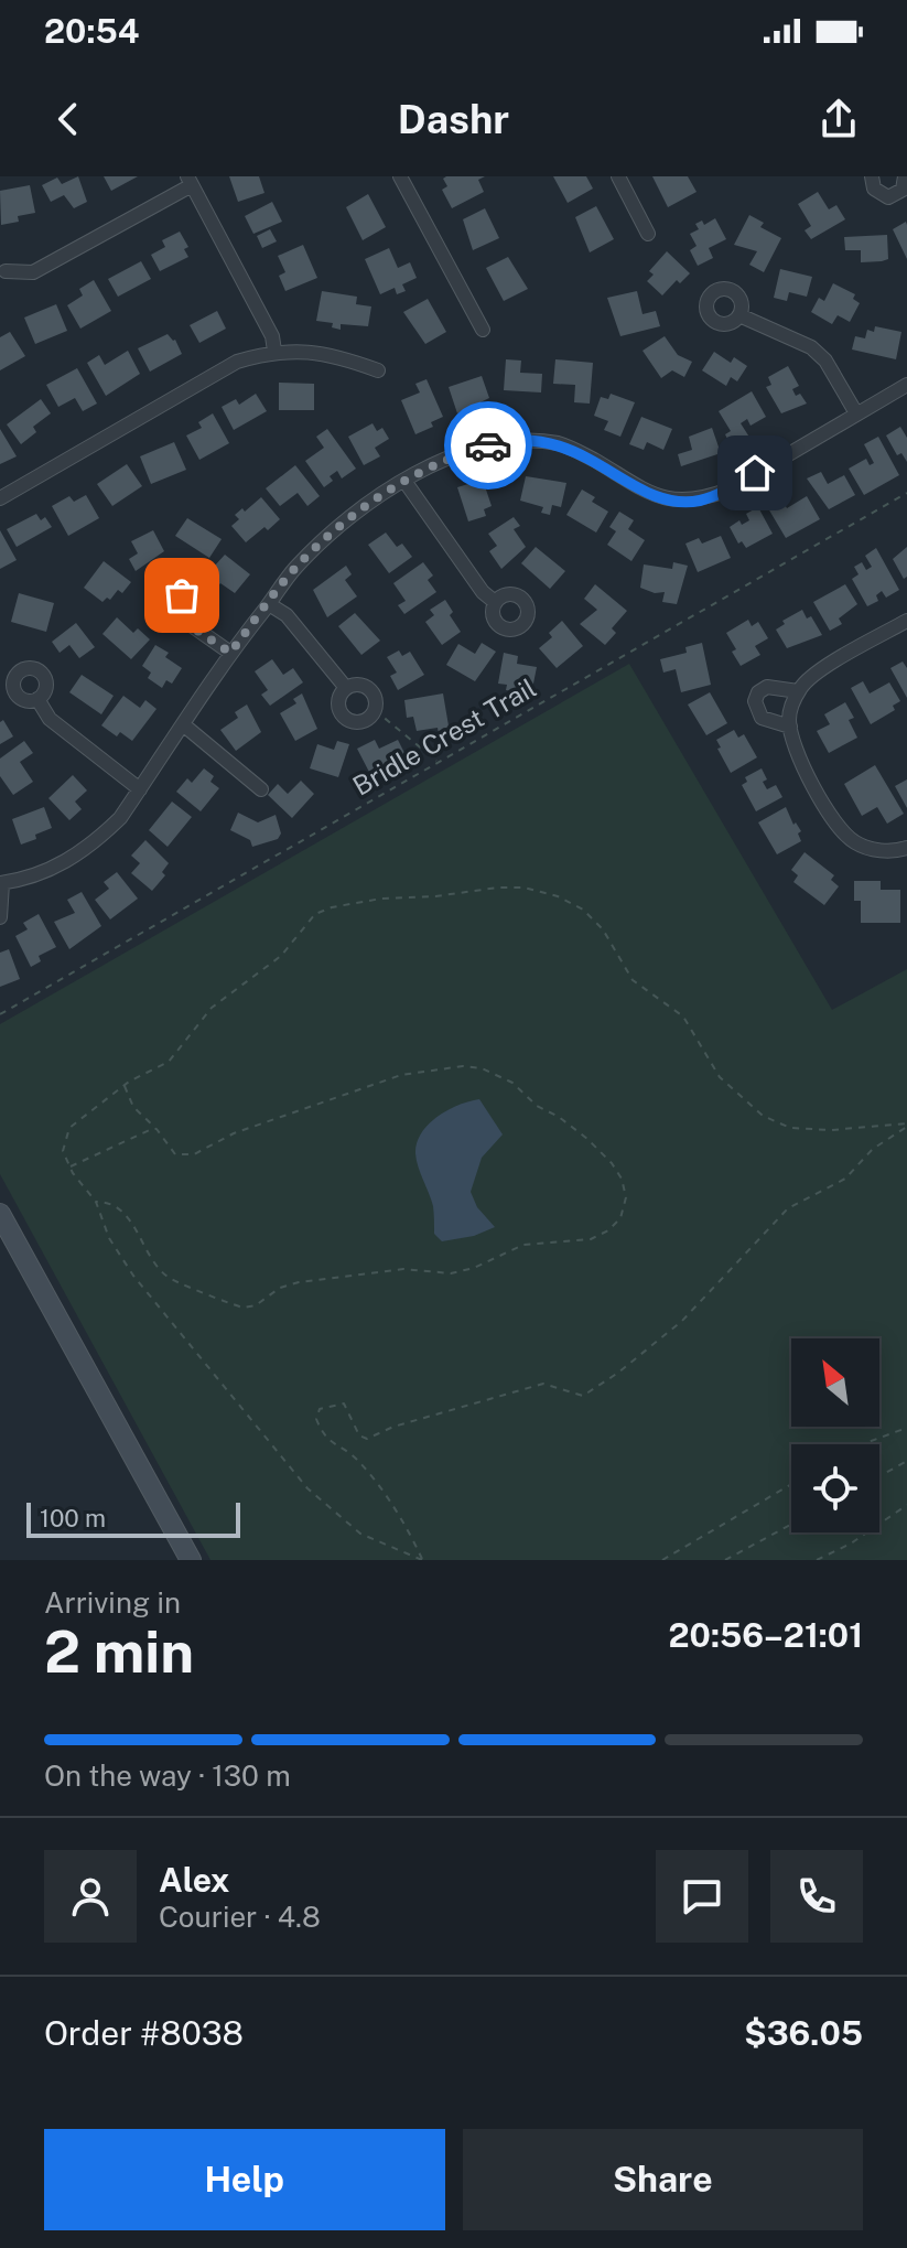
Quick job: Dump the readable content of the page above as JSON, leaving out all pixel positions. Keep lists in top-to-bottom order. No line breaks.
{"streets":{"path":["Bridle Crest Trail"]},"scale_bar":"100 m","north":"top left","page":{"status":"20:54","header":"Dashr","scale":"100 m","heading":["2 min","Arriving in","20:56–21:01"],"panel":["Alex","Courier · 4.8","Order #8038","$36.05"],"bar":"On the way · 130 m","buttons":["Help","Share"]}}
